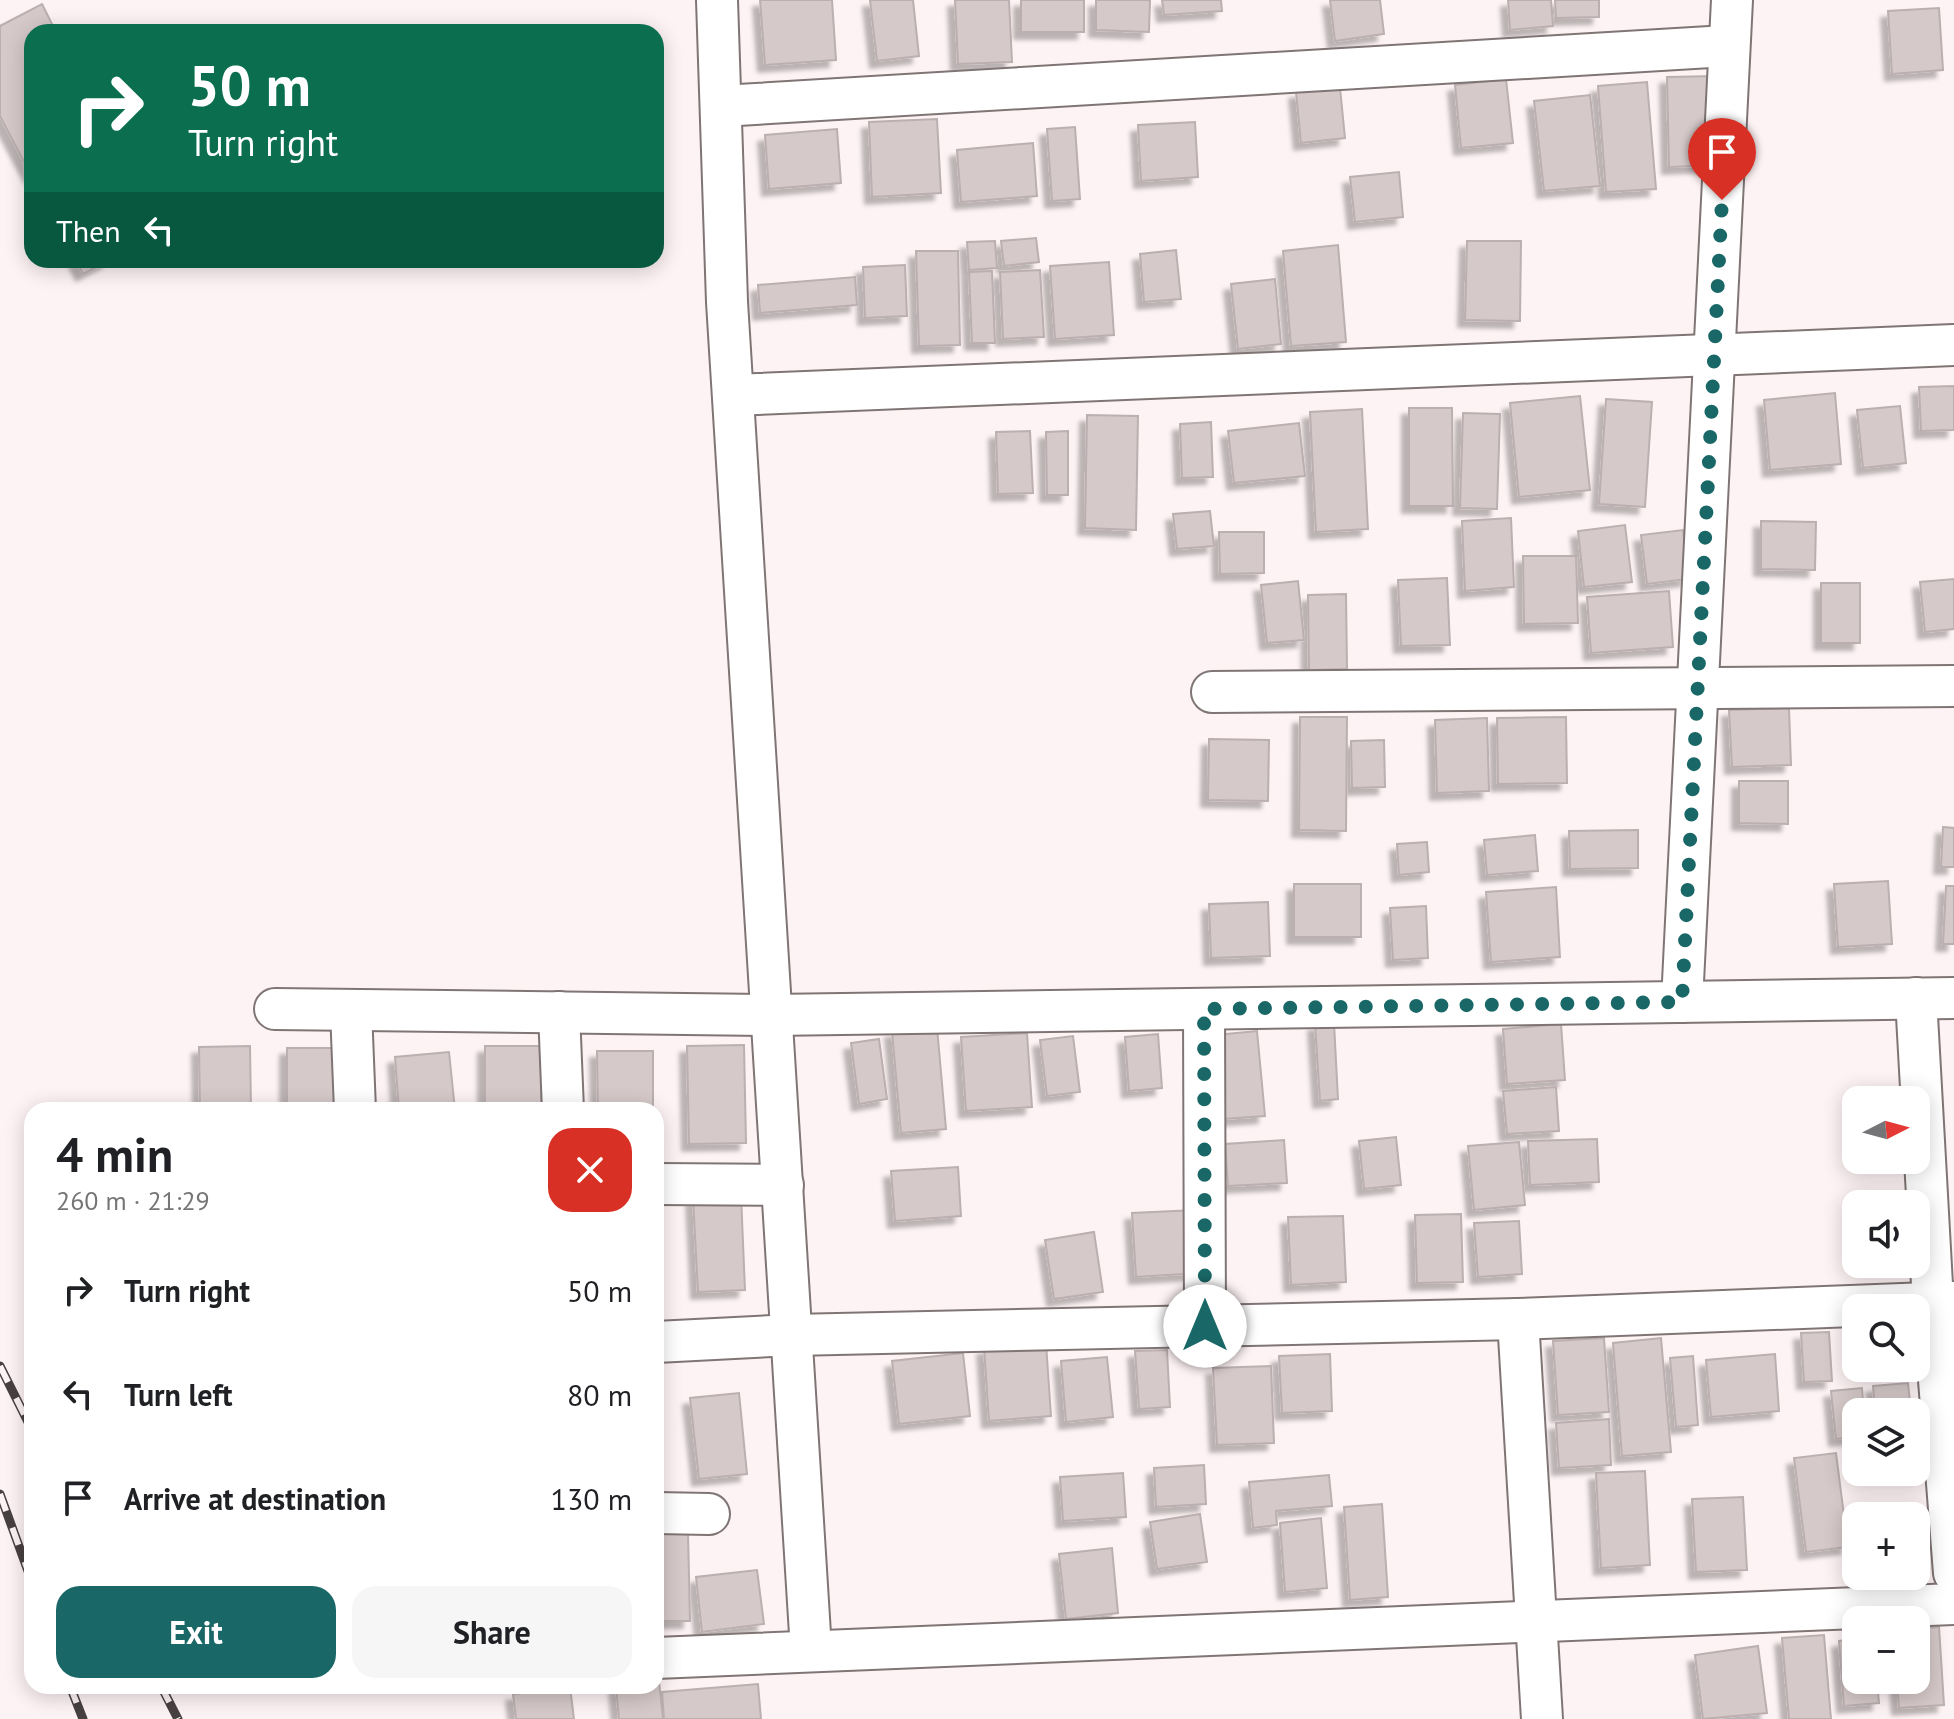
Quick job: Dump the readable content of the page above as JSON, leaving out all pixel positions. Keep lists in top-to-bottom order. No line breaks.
{"north":"right","page":{"turn":["50 m","Turn right"],"then":"Then","map_buttons":["+","−"],"heading":["4 min","260 m · 21:29"],"list":[{"name":"Turn right","value":"50 m"},{"name":"Turn left","value":"80 m"},{"name":"Arrive at destination","value":"130 m"}],"buttons":["Exit","Share"]}}
